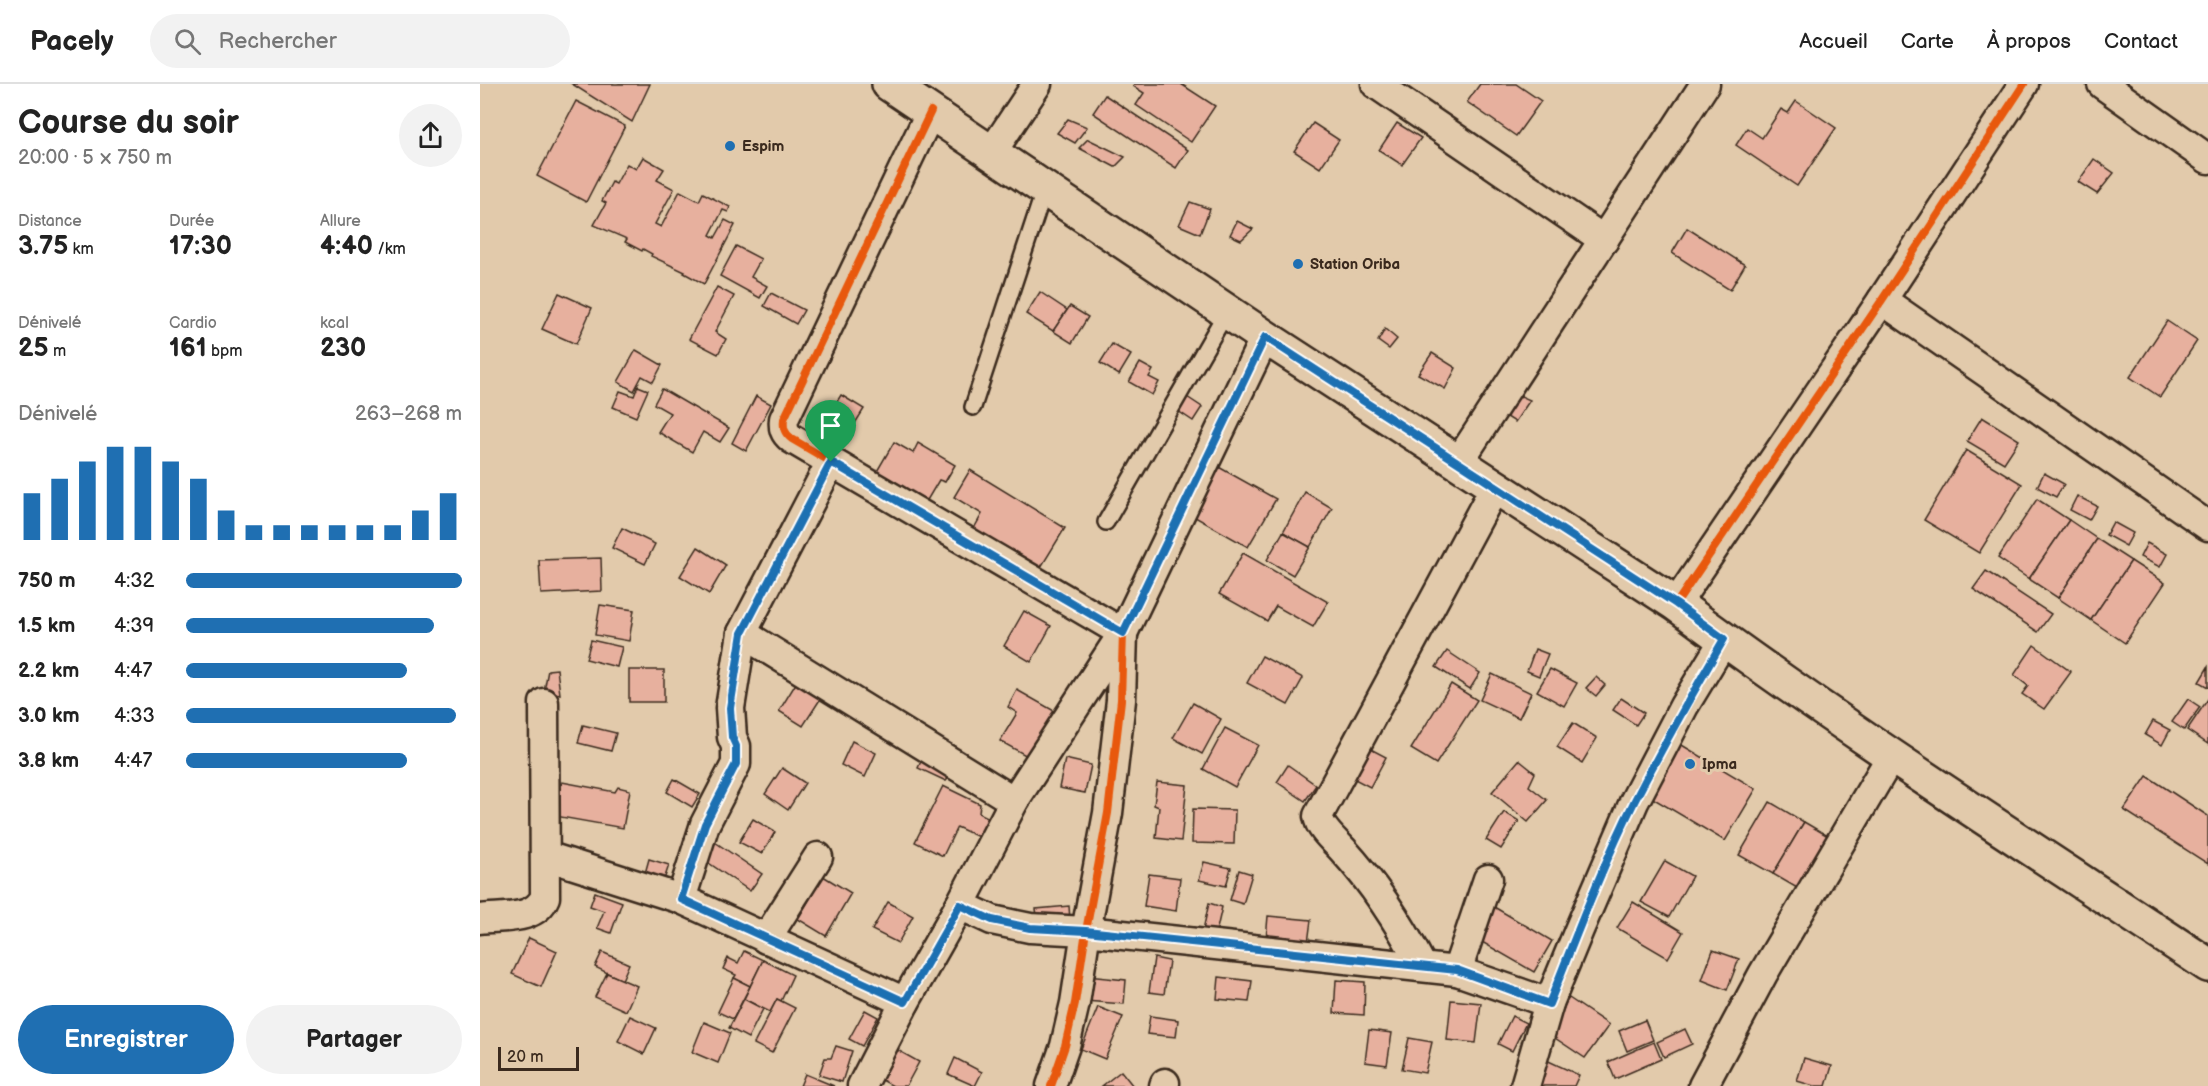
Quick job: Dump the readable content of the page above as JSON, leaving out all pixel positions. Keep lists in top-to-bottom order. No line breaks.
{"places":["Espim","Station Oriba","Ipma"],"scale_bar":"20 m","page":{"header":"Pacely","search":"Rechercher","nav":["Accueil","Carte","À propos","Contact"],"heading":["Course du soir","20:00 · 5 × 750 m"],"stats":[["Distance","3.75 km"],["Durée","17:30"],["Allure","4:40 /km"],["Dénivelé","25 m"],["Cardio","161 bpm"],["kcal","230"]],"chart":["Dénivelé","263–268 m"],"list":[{"name":"750 m","note":"4:32"},{"name":"1.5 km","note":"4:39"},{"name":"2.2 km","note":"4:47"},{"name":"3.0 km","note":"4:33"},{"name":"3.8 km","note":"4:47"}],"buttons":["Enregistrer","Partager"],"scale":"20 m"}}
